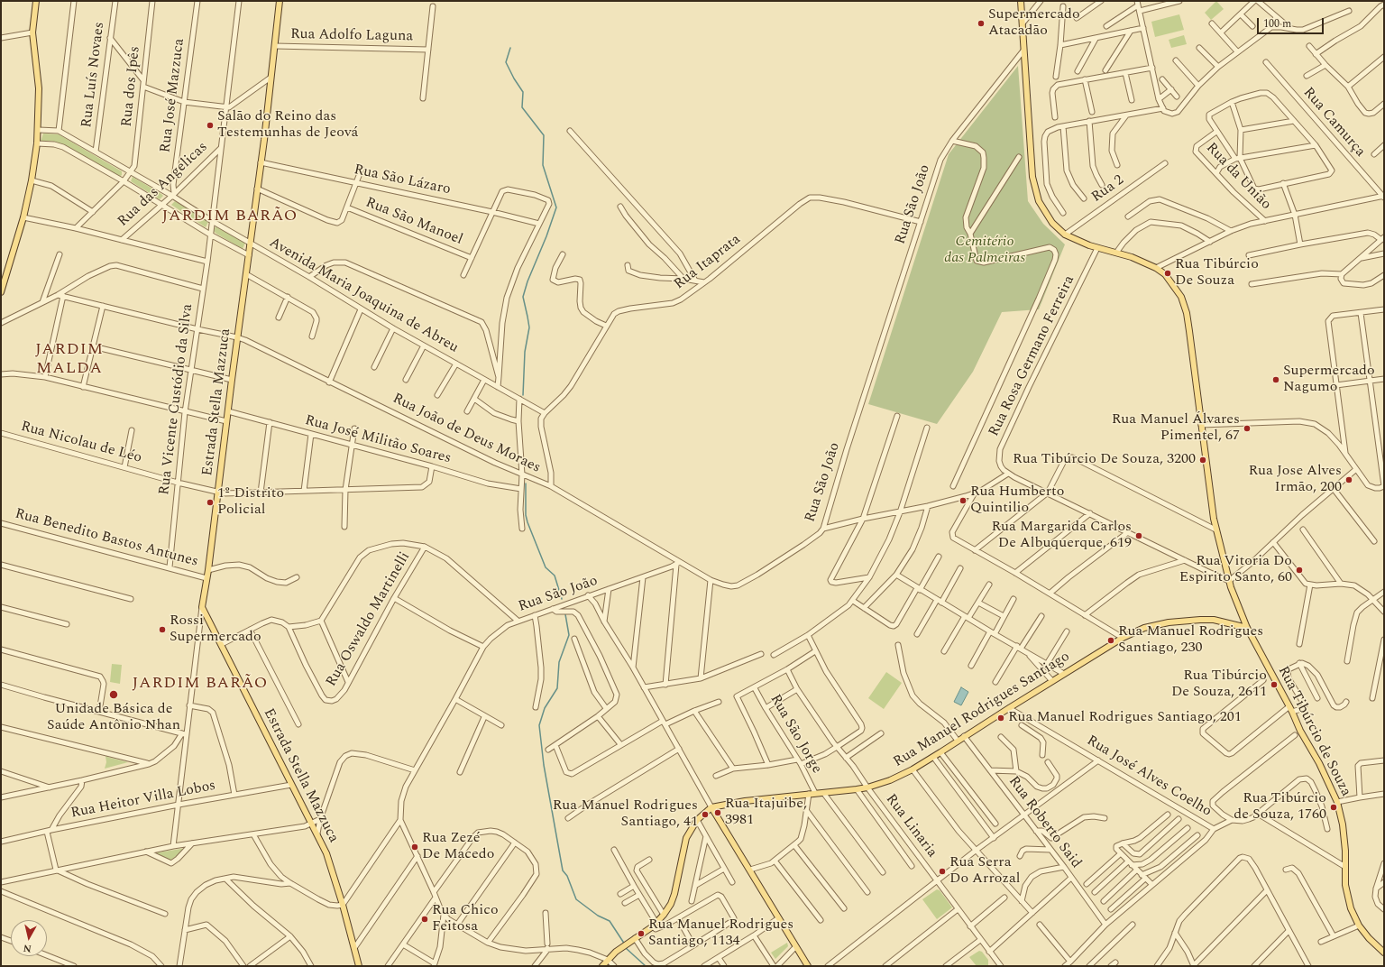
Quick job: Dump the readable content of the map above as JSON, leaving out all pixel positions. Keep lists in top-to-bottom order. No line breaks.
{"streets":{"main road":["Estrada Stella Mazzuca","Rua Manuel Rodrigues Santiago","Rua Tibúrcio de Souza"],"street":["Rua Adolfo Laguna","Rua Luís Novaes","Rua dos Ipês","Rua José Mazzuca","Rua Camurça","Rua da União","Rua São Lázaro","Rua das Angelicas","Rua 2","Rua São João","Rua São Manoel","Rua Itaprata","Avenida Maria Joaquina de Abreu","Rua Rosa Germano Ferreira","Rua Vicente Custódio da Silva","Rua João de Deus Moraes","Rua José Militão Soares","Rua Nicolau de Léo","Rua Benedito Bastos Antunes","Rua Oswaldo Martinelli","Rua São Jorge","Rua José Alves Coelho","Rua Heitor Villa Lobos","Rua Roberto Said","Rua Linaria"]},"crossings":[["Rua Adolfo Laguna","Estrada Stella Mazzuca"],["Rua Luís Novaes","Avenida Maria Joaquina de Abreu"],["Rua dos Ipês","Avenida Maria Joaquina de Abreu"],["Rua José Mazzuca","Rua das Angelicas"],["Rua José Mazzuca","Avenida Maria Joaquina de Abreu"],["Rua São Lázaro","Estrada Stella Mazzuca"],["Rua das Angelicas","Avenida Maria Joaquina de Abreu"],["Rua das Angelicas","Rua Vicente Custódio da Silva"],["Rua 2","Rua Tibúrcio de Souza"],["Rua São João","Rua Itaprata"],["Rua São João","Rua João de Deus Moraes"],["Rua São João","Rua Tibúrcio de Souza"],["Rua Itaprata","Avenida Maria Joaquina de Abreu"],["Avenida Maria Joaquina de Abreu","Rua Vicente Custódio da Silva"],["Avenida Maria Joaquina de Abreu","Estrada Stella Mazzuca"],["Rua Rosa Germano Ferreira","Rua Tibúrcio de Souza"],["Rua Vicente Custódio da Silva","Rua João de Deus Moraes"],["Rua Vicente Custódio da Silva","Rua Nicolau de Léo"],["Rua Vicente Custódio da Silva","Rua Benedito Bastos Antunes"],["Estrada Stella Mazzuca","Rua João de Deus Moraes"],["Estrada Stella Mazzuca","Rua José Militão Soares"],["Estrada Stella Mazzuca","Rua Nicolau de Léo"],["Estrada Stella Mazzuca","Rua Benedito Bastos Antunes"],["Estrada Stella Mazzuca","Rua Heitor Villa Lobos"],["Rua José Militão Soares","Rua Nicolau de Léo"],["Rua Manuel Rodrigues Santiago","Rua Tibúrcio de Souza"],["Rua Manuel Rodrigues Santiago","Rua São Jorge"],["Rua Manuel Rodrigues Santiago","Rua José Alves Coelho"],["Rua Manuel Rodrigues Santiago","Rua Roberto Said"],["Rua Manuel Rodrigues Santiago","Rua Linaria"],["Rua José Alves Coelho","Rua Roberto Said"]],"districts":["JARDIM BARÃO","JARDIM MALDA","JARDIM BARÃO"],"parks":["Cemitério das Palmeiras"],"places":["Supermercado Atacadão","Salão do Reino das Testemunhas de Jeová","Rua Tibúrcio De Souza","Supermercado Nagumo","Rua Manuel Álvares Pimentel, 67","Rua Tibúrcio De Souza, 3200","Rua Jose Alves Irmão, 200","Rua Humberto Quintilio","1º Distrito Policial","Rua Margarida Carlos De Albuquerque, 619","Rua Vitoria Do Espirito Santo, 60","Rossi Supermercado","Rua Manuel Rodrigues Santiago, 230","Rua Tibúrcio De Souza, 2611","Unidade Básica de Saúde Antônio Nhan","Rua Manuel Rodrigues Santiago, 201","Rua Tibúrcio de Souza, 1760","Rua Itajuibe, 3981","Rua Manuel Rodrigues Santiago, 41","Rua Zezé De Macedo","Rua Serra Do Arrozal","Rua Chico Feitosa","Rua Manuel Rodrigues Santiago, 1134"],"scale_bar":"100 m","north":"bottom"}
